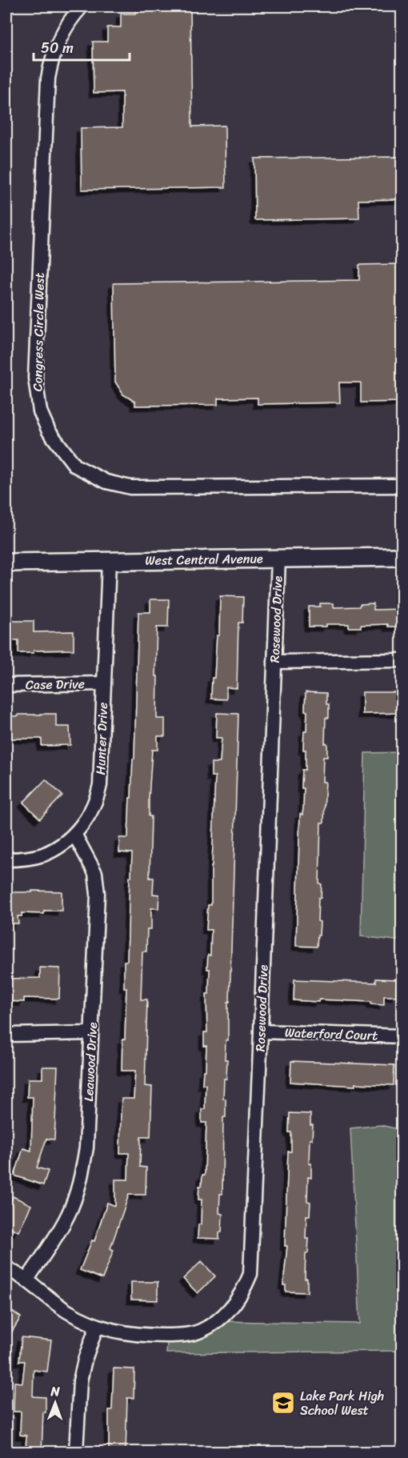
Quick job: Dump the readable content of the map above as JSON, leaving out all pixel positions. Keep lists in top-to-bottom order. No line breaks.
{"streets":{"street":["Congress Circle West","West Central Avenue","Rosewood Drive","Case Drive","Hunter Drive","Waterford Court","Leawood Drive"]},"crossings":[["West Central Avenue","Rosewood Drive"],["West Central Avenue","Hunter Drive"],["Rosewood Drive","Waterford Court"],["Rosewood Drive","Leawood Drive"],["Case Drive","Hunter Drive"],["Hunter Drive","Leawood Drive"]],"places":{"school or university":["Lake Park High School West"]},"scale_bar":"50 m","north":"top"}
